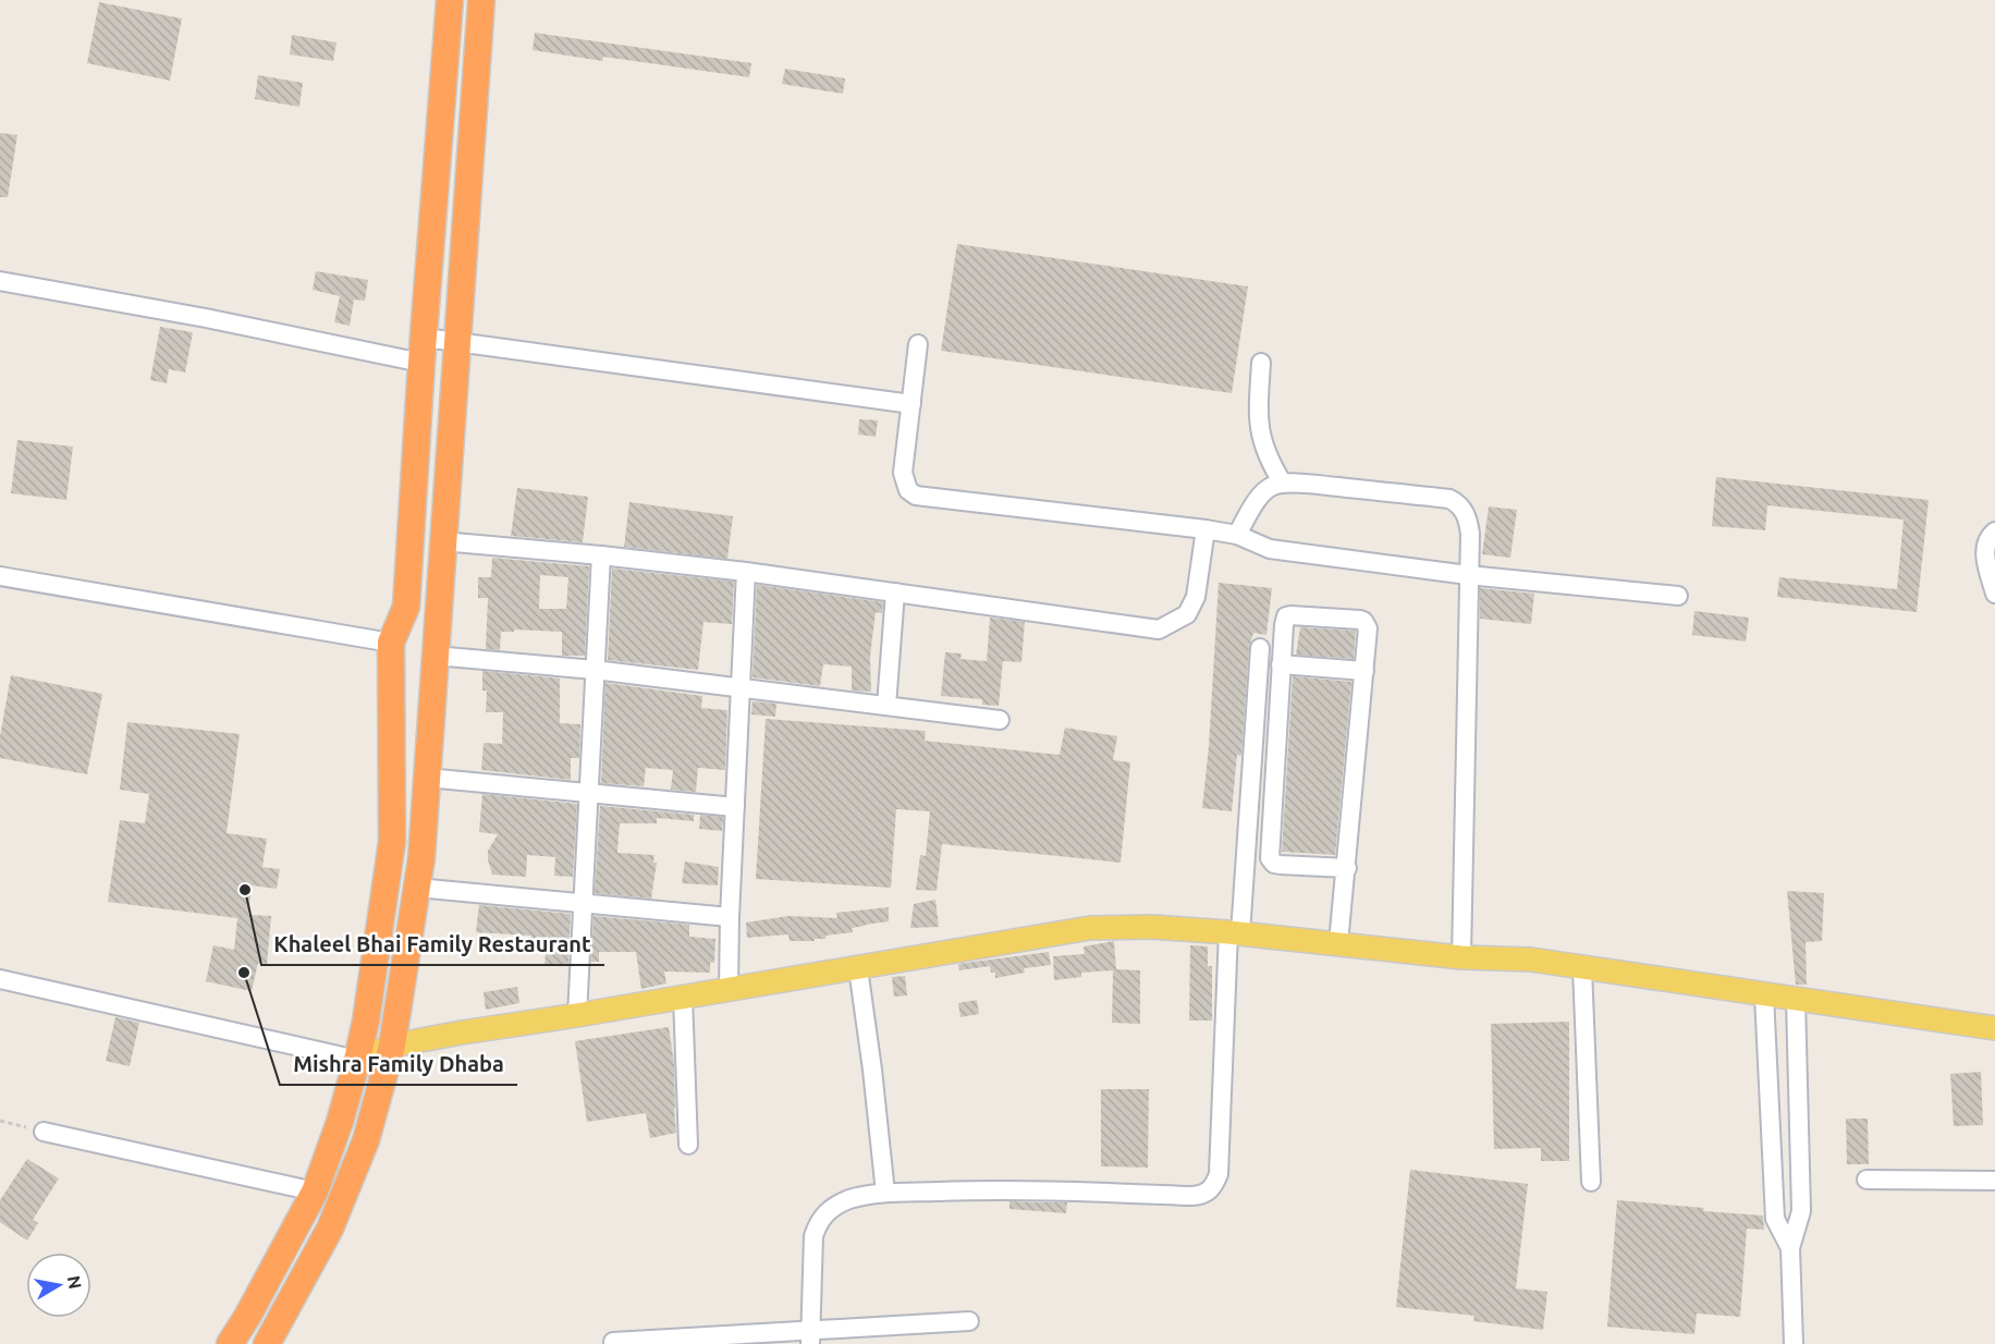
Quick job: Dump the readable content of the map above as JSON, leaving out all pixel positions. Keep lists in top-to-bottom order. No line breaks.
{"places":["Khaleel Bhai Family Restaurant","Mishra Family Dhaba"],"north":"right"}
